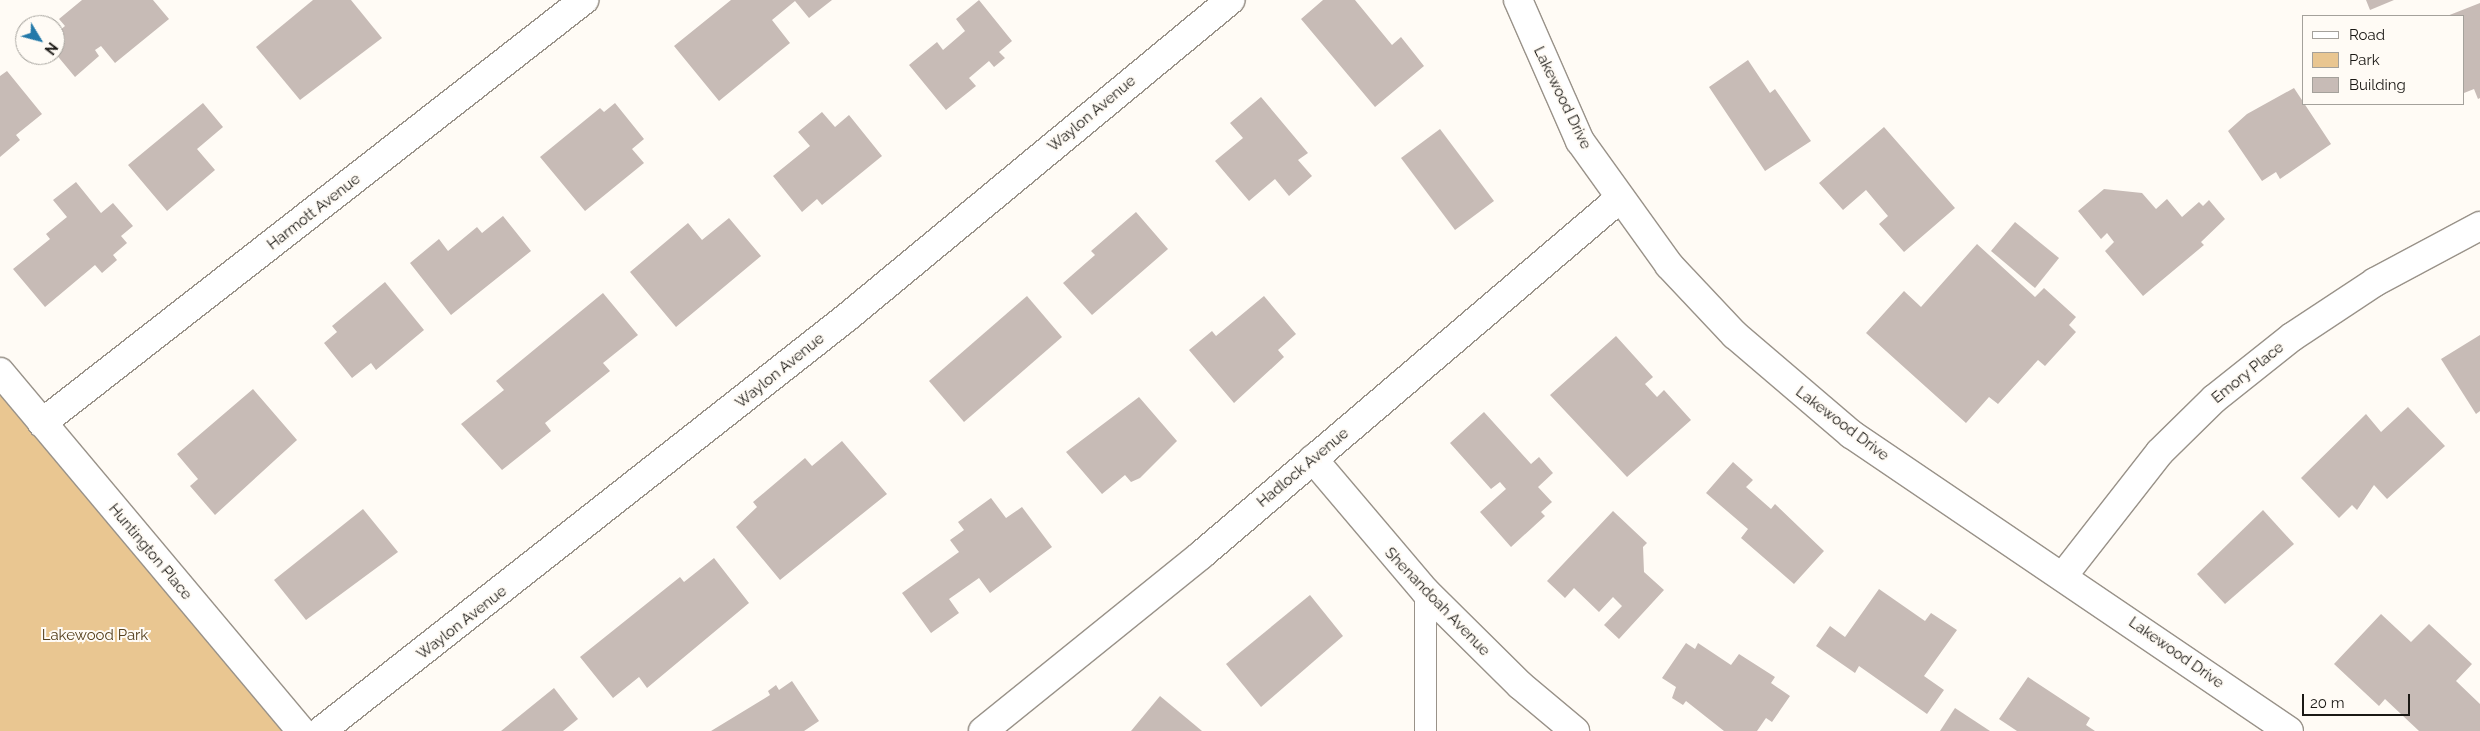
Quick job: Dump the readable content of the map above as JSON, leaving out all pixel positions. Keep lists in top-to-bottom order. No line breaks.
{"streets":{"street":["Lakewood Drive","Waylon Avenue","Harmott Avenue","Emory Place","Hadlock Avenue","Huntington Place","Shenandoah Avenue"]},"crossings":[["Lakewood Drive","Emory Place"],["Lakewood Drive","Hadlock Avenue"],["Harmott Avenue","Huntington Place"],["Hadlock Avenue","Shenandoah Avenue"]],"parks":["Lakewood Park"],"legend":["Road","Park","Building"],"scale_bar":"20 m","north":"bottom right"}
